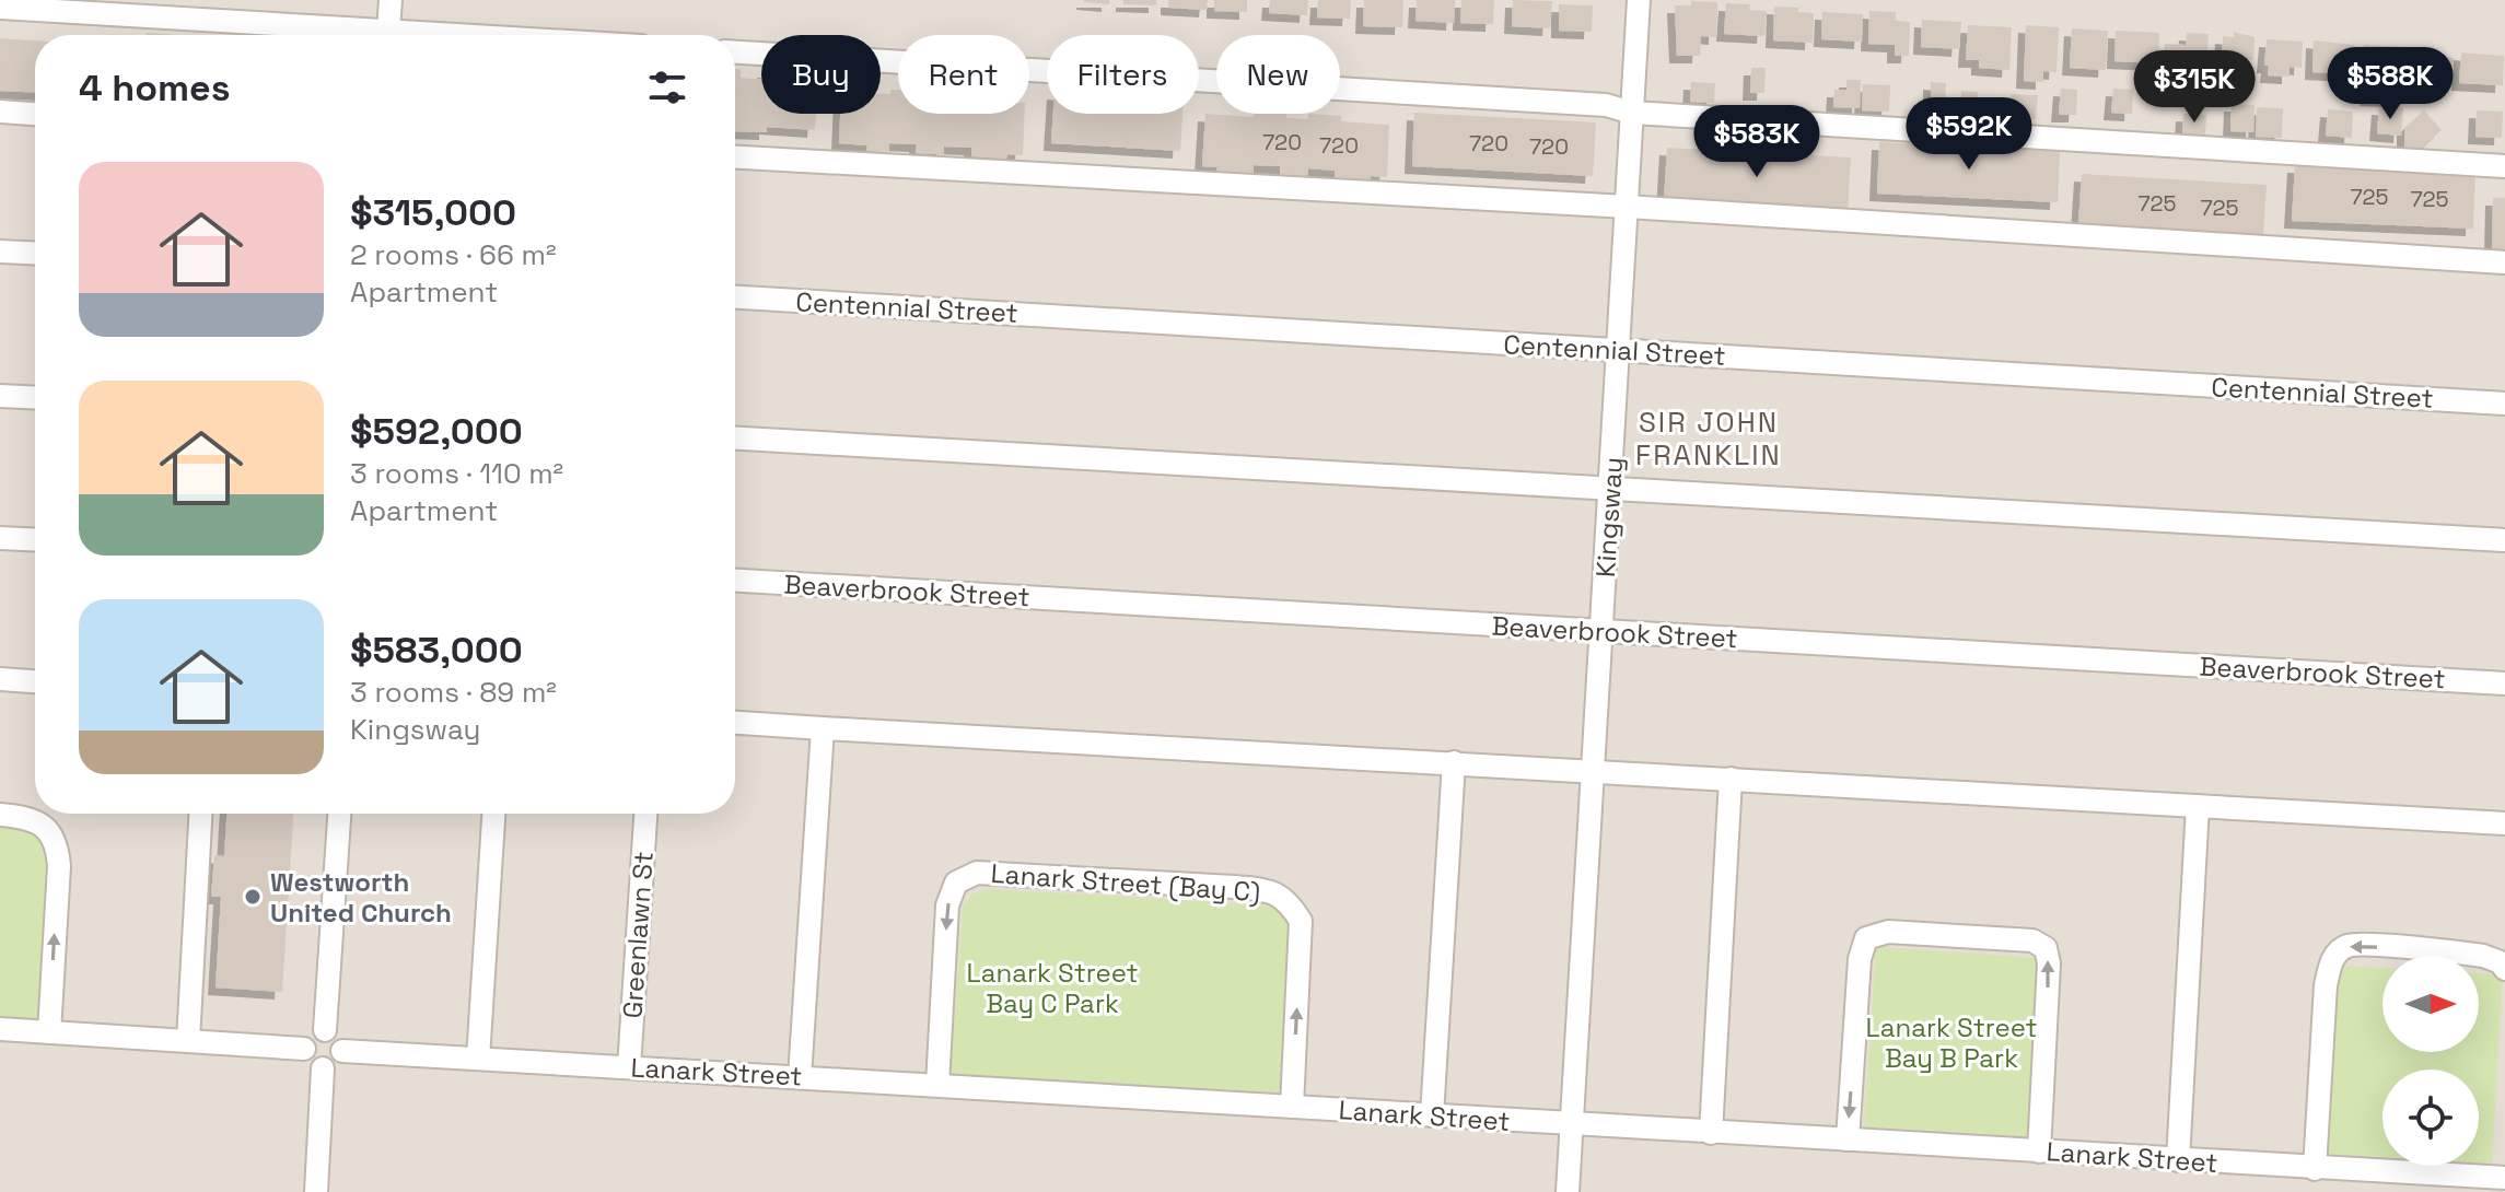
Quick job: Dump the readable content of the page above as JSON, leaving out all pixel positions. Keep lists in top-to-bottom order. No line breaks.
{"streets":{"street":["Centennial Street","Kingsway","Beaverbrook Street","Lanark Street (Bay C)","Greenlawn St","Lanark Street"]},"crossings":[["Centennial Street","Kingsway"],["Kingsway","Beaverbrook Street"],["Kingsway","Lanark Street"],["Lanark Street (Bay C)","Lanark Street"],["Greenlawn St","Lanark Street"]],"districts":["SIR JOHN FRANKLIN"],"parks":["Lanark Street Bay C Park","Lanark Street Bay B Park"],"places":["Westworth United Church"],"house_numbers":["720","720","720","720","725","725","725","725"],"north":"right","page":{"chip":["Buy","Rent","Filters","New"],"heading":"4 homes","price":["$588K","$315K","$592K","$583K"],"list":[{"name":"$315,000","note":"2 rooms · 66 m² · Apartment"},{"name":"$592,000","note":"3 rooms · 110 m² · Apartment"},{"name":"$583,000","note":"3 rooms · 89 m² · Kingsway"}]}}
